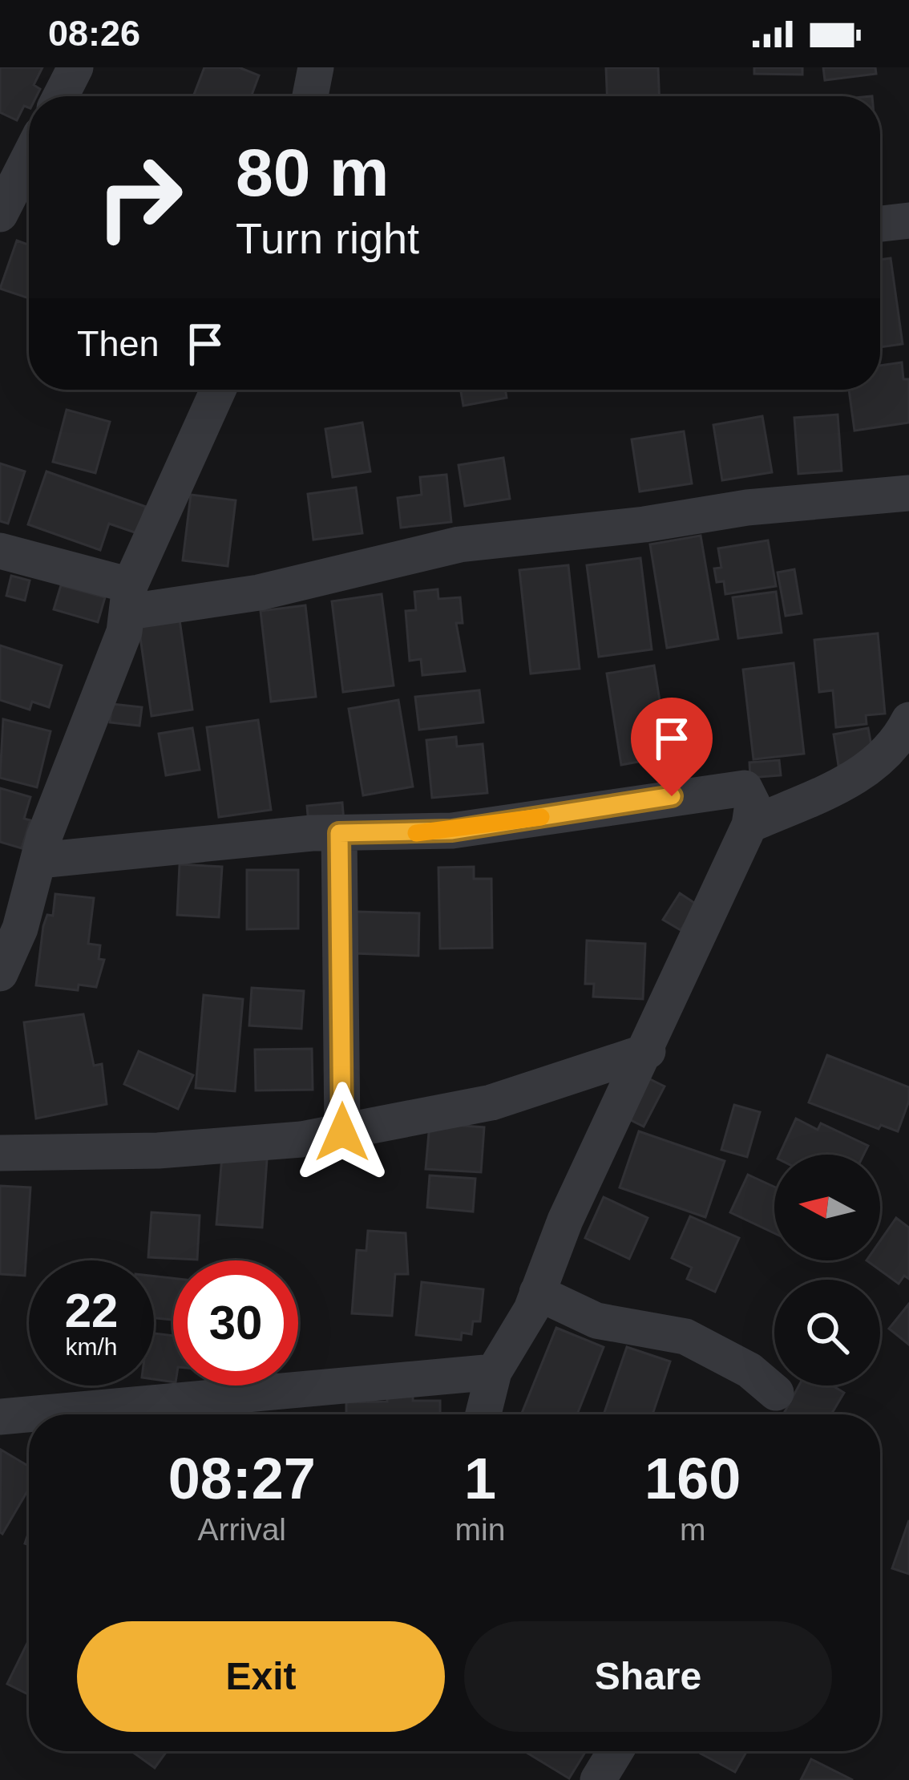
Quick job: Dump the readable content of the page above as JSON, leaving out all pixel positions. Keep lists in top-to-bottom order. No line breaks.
{"north":"left","page":{"status":"08:26","turn":["80 m","Turn right"],"then":"Then","speed":"22 km/h","limit":"30","eta":["08:27","Arrival","1","min","160","m"],"buttons":["Exit","Share"]}}
